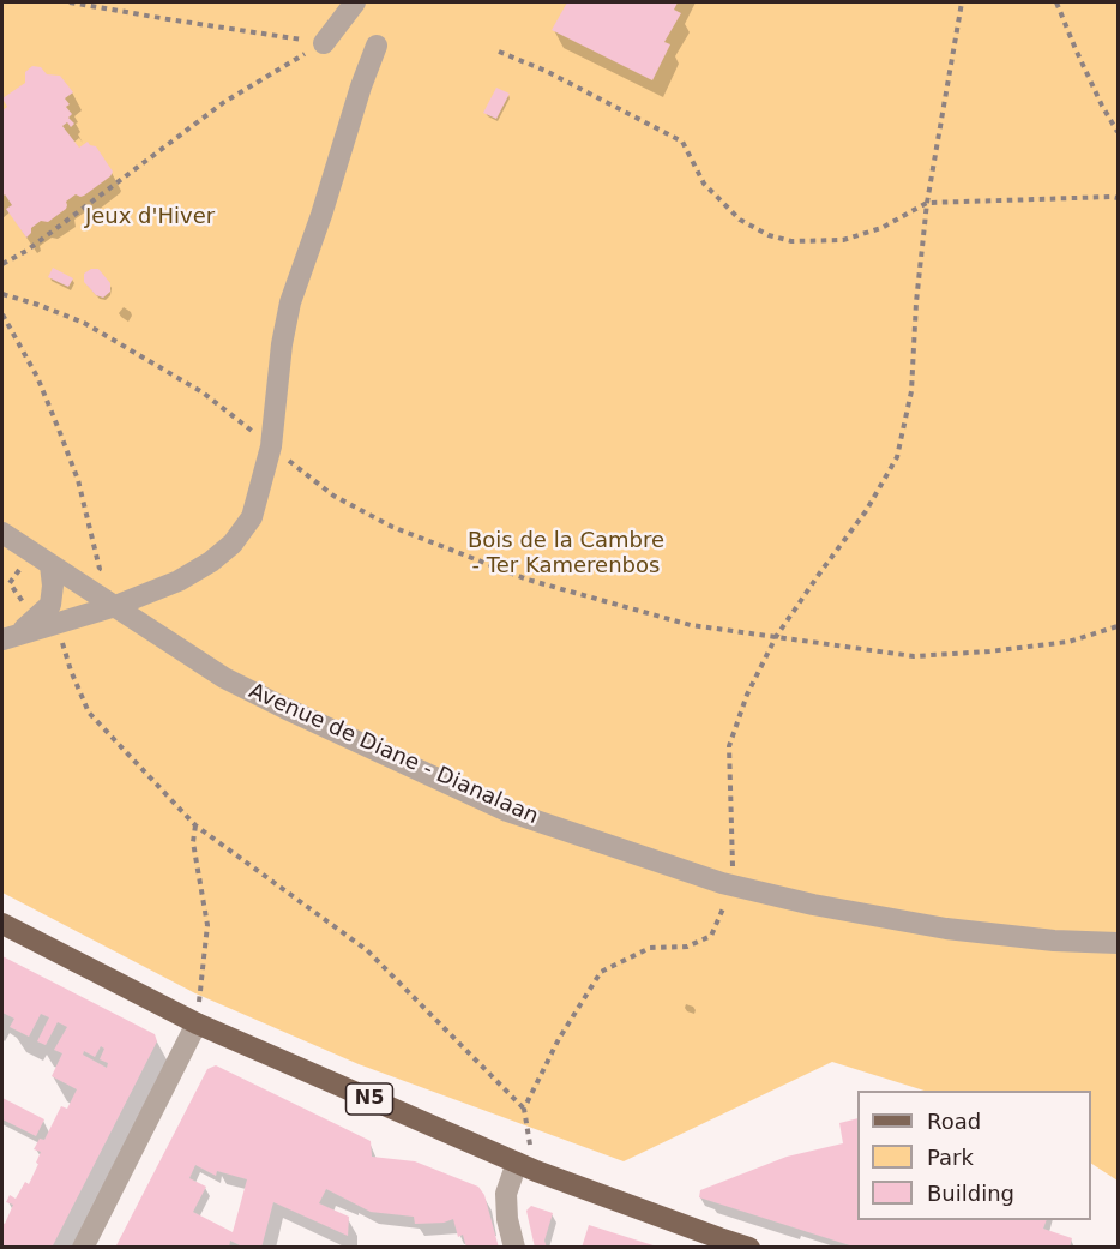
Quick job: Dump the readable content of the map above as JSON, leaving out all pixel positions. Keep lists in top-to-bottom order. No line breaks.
{"streets":{"main road":["N5"],"street":["Avenue de Diane - Dianalaan"]},"parks":["Jeux d'Hiver","Bois de la Cambre - Ter Kamerenbos"],"legend":["Road","Park","Building"]}
